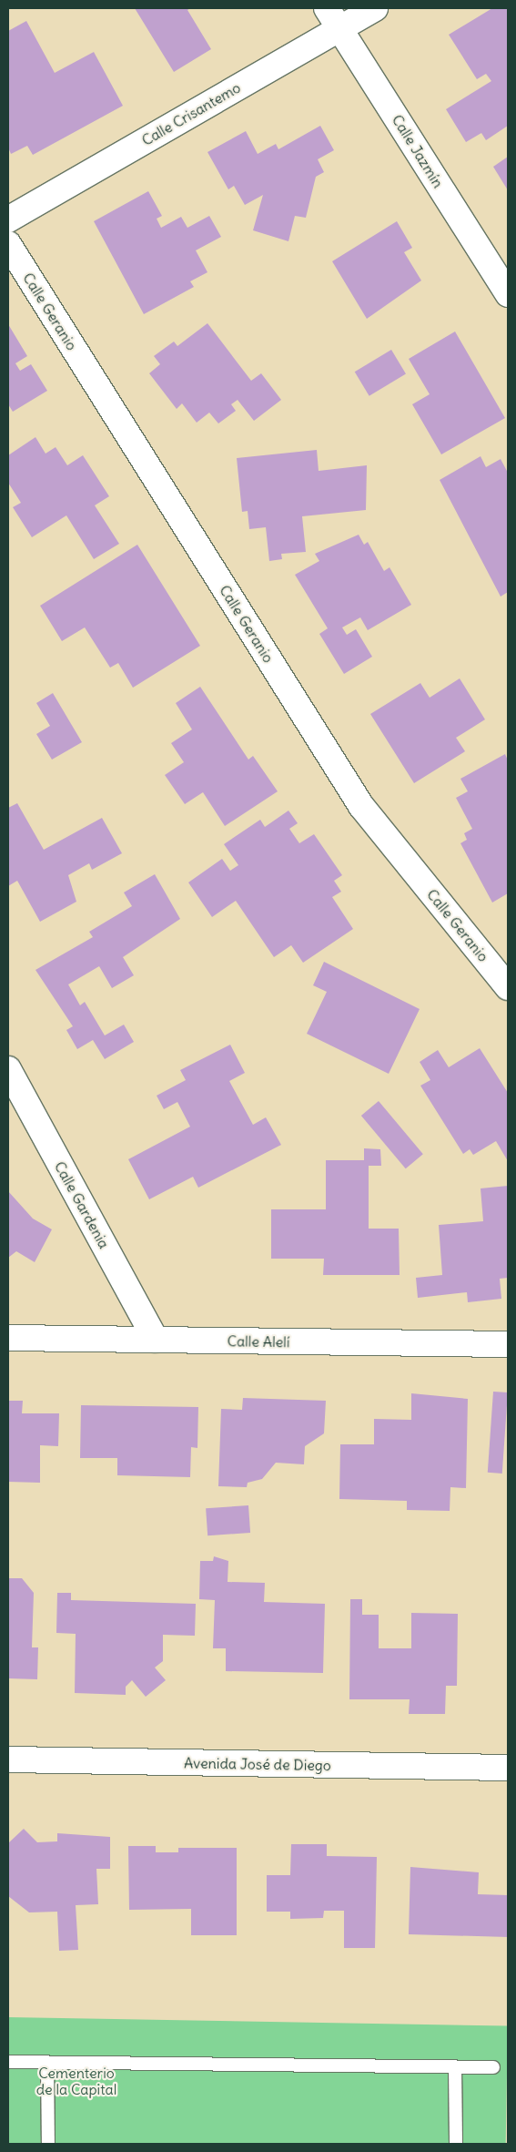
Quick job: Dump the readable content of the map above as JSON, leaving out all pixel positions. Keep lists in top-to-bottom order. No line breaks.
{"streets":{"street":["Calle Crisantemo","Calle Jazmín","Calle Geranio","Calle Gardenia","Calle Alelí","Avenida José de Diego"]},"crossings":[["Calle Crisantemo","Calle Jazmín"],["Calle Gardenia","Calle Alelí"]],"parks":["Cementerio de la Capital"]}
